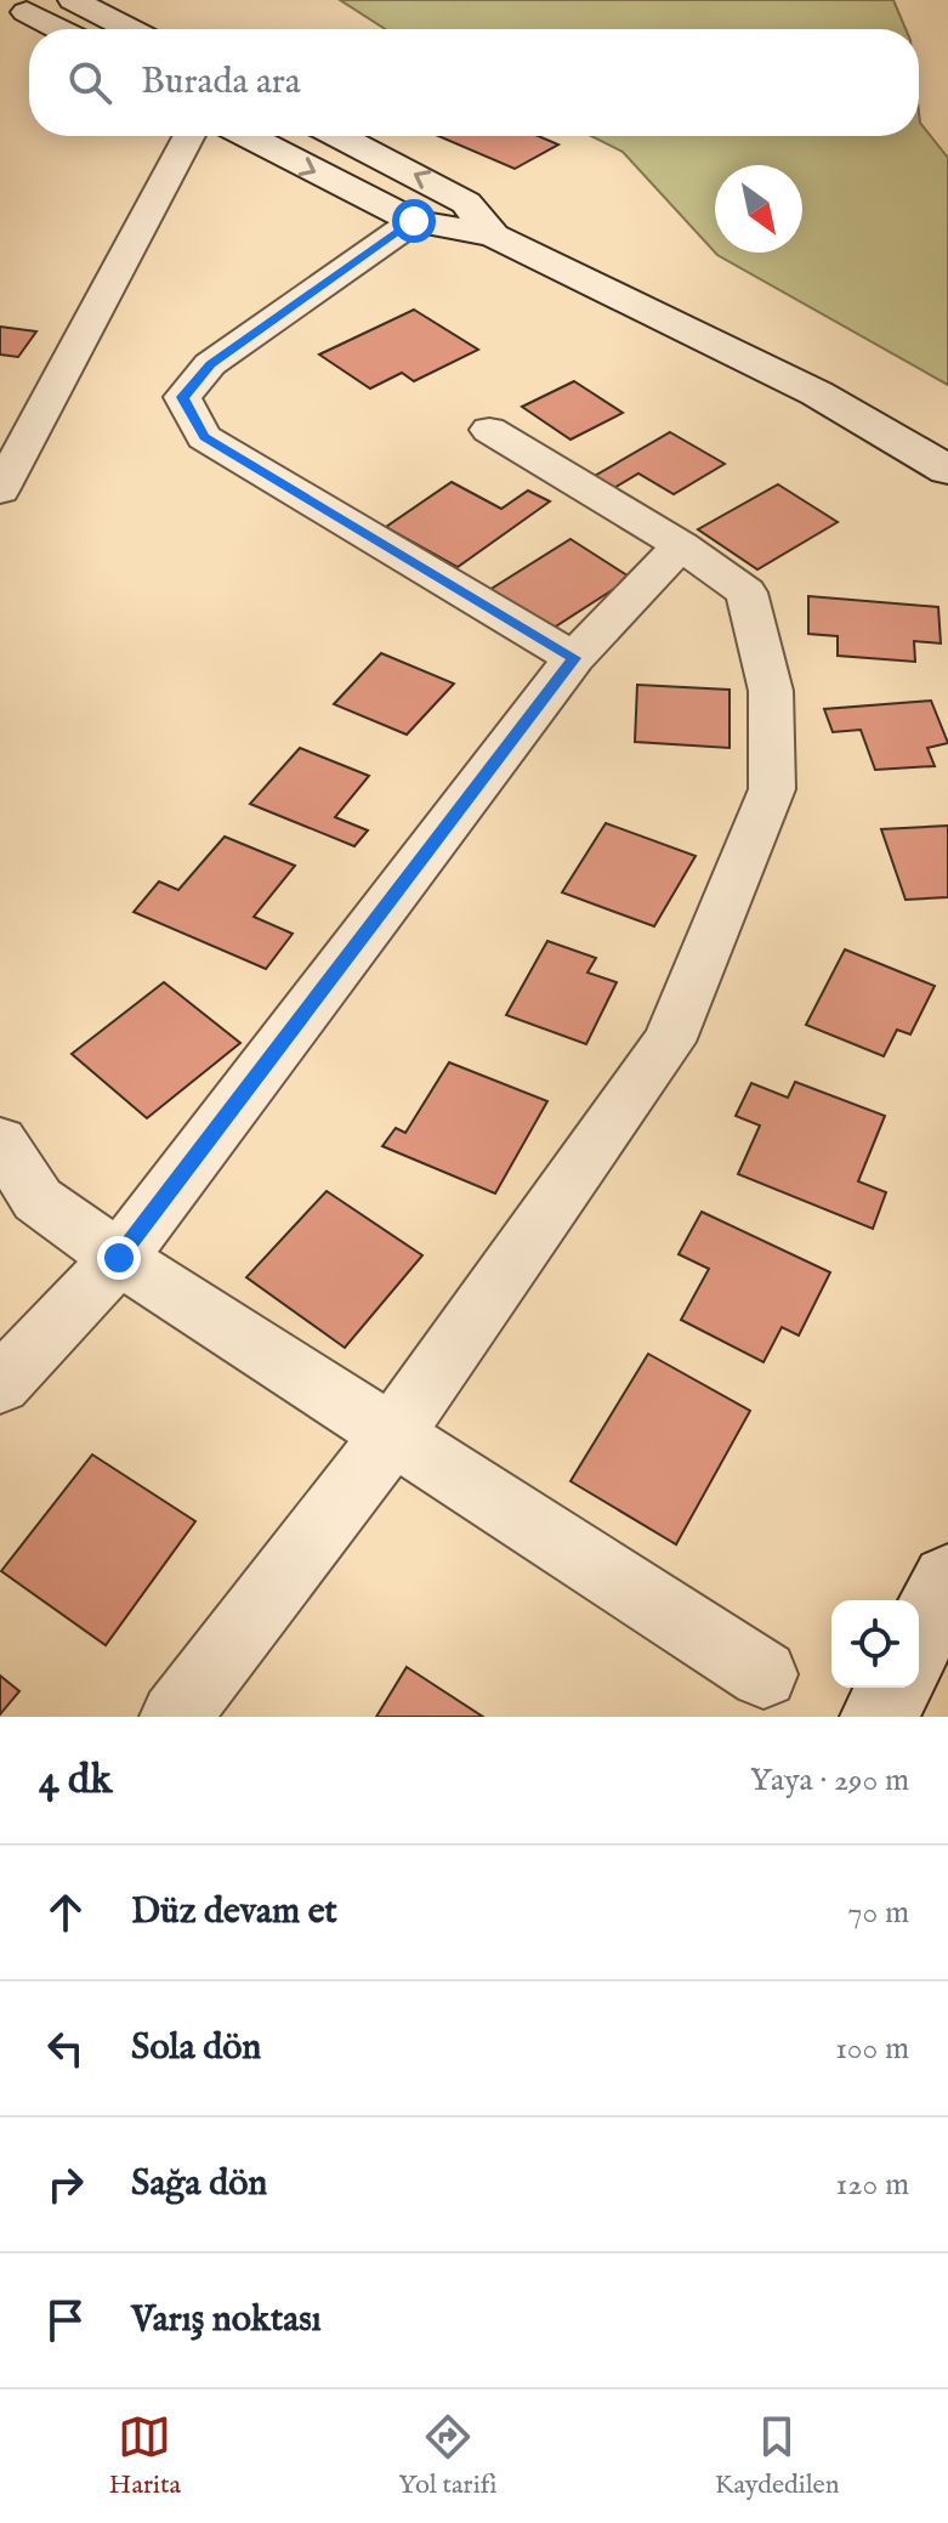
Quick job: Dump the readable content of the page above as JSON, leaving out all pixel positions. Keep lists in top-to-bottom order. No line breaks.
{"north":"bottom right","page":{"search":"Burada ara","heading":["4 dk","Yaya · 290 m"],"list":[["Düz devam et","70 m"],["Sola dön","100 m"],["Sağa dön","120 m"],"Varış noktası"],"nav":["Harita","Yol tarifi","Kaydedilen"]}}
